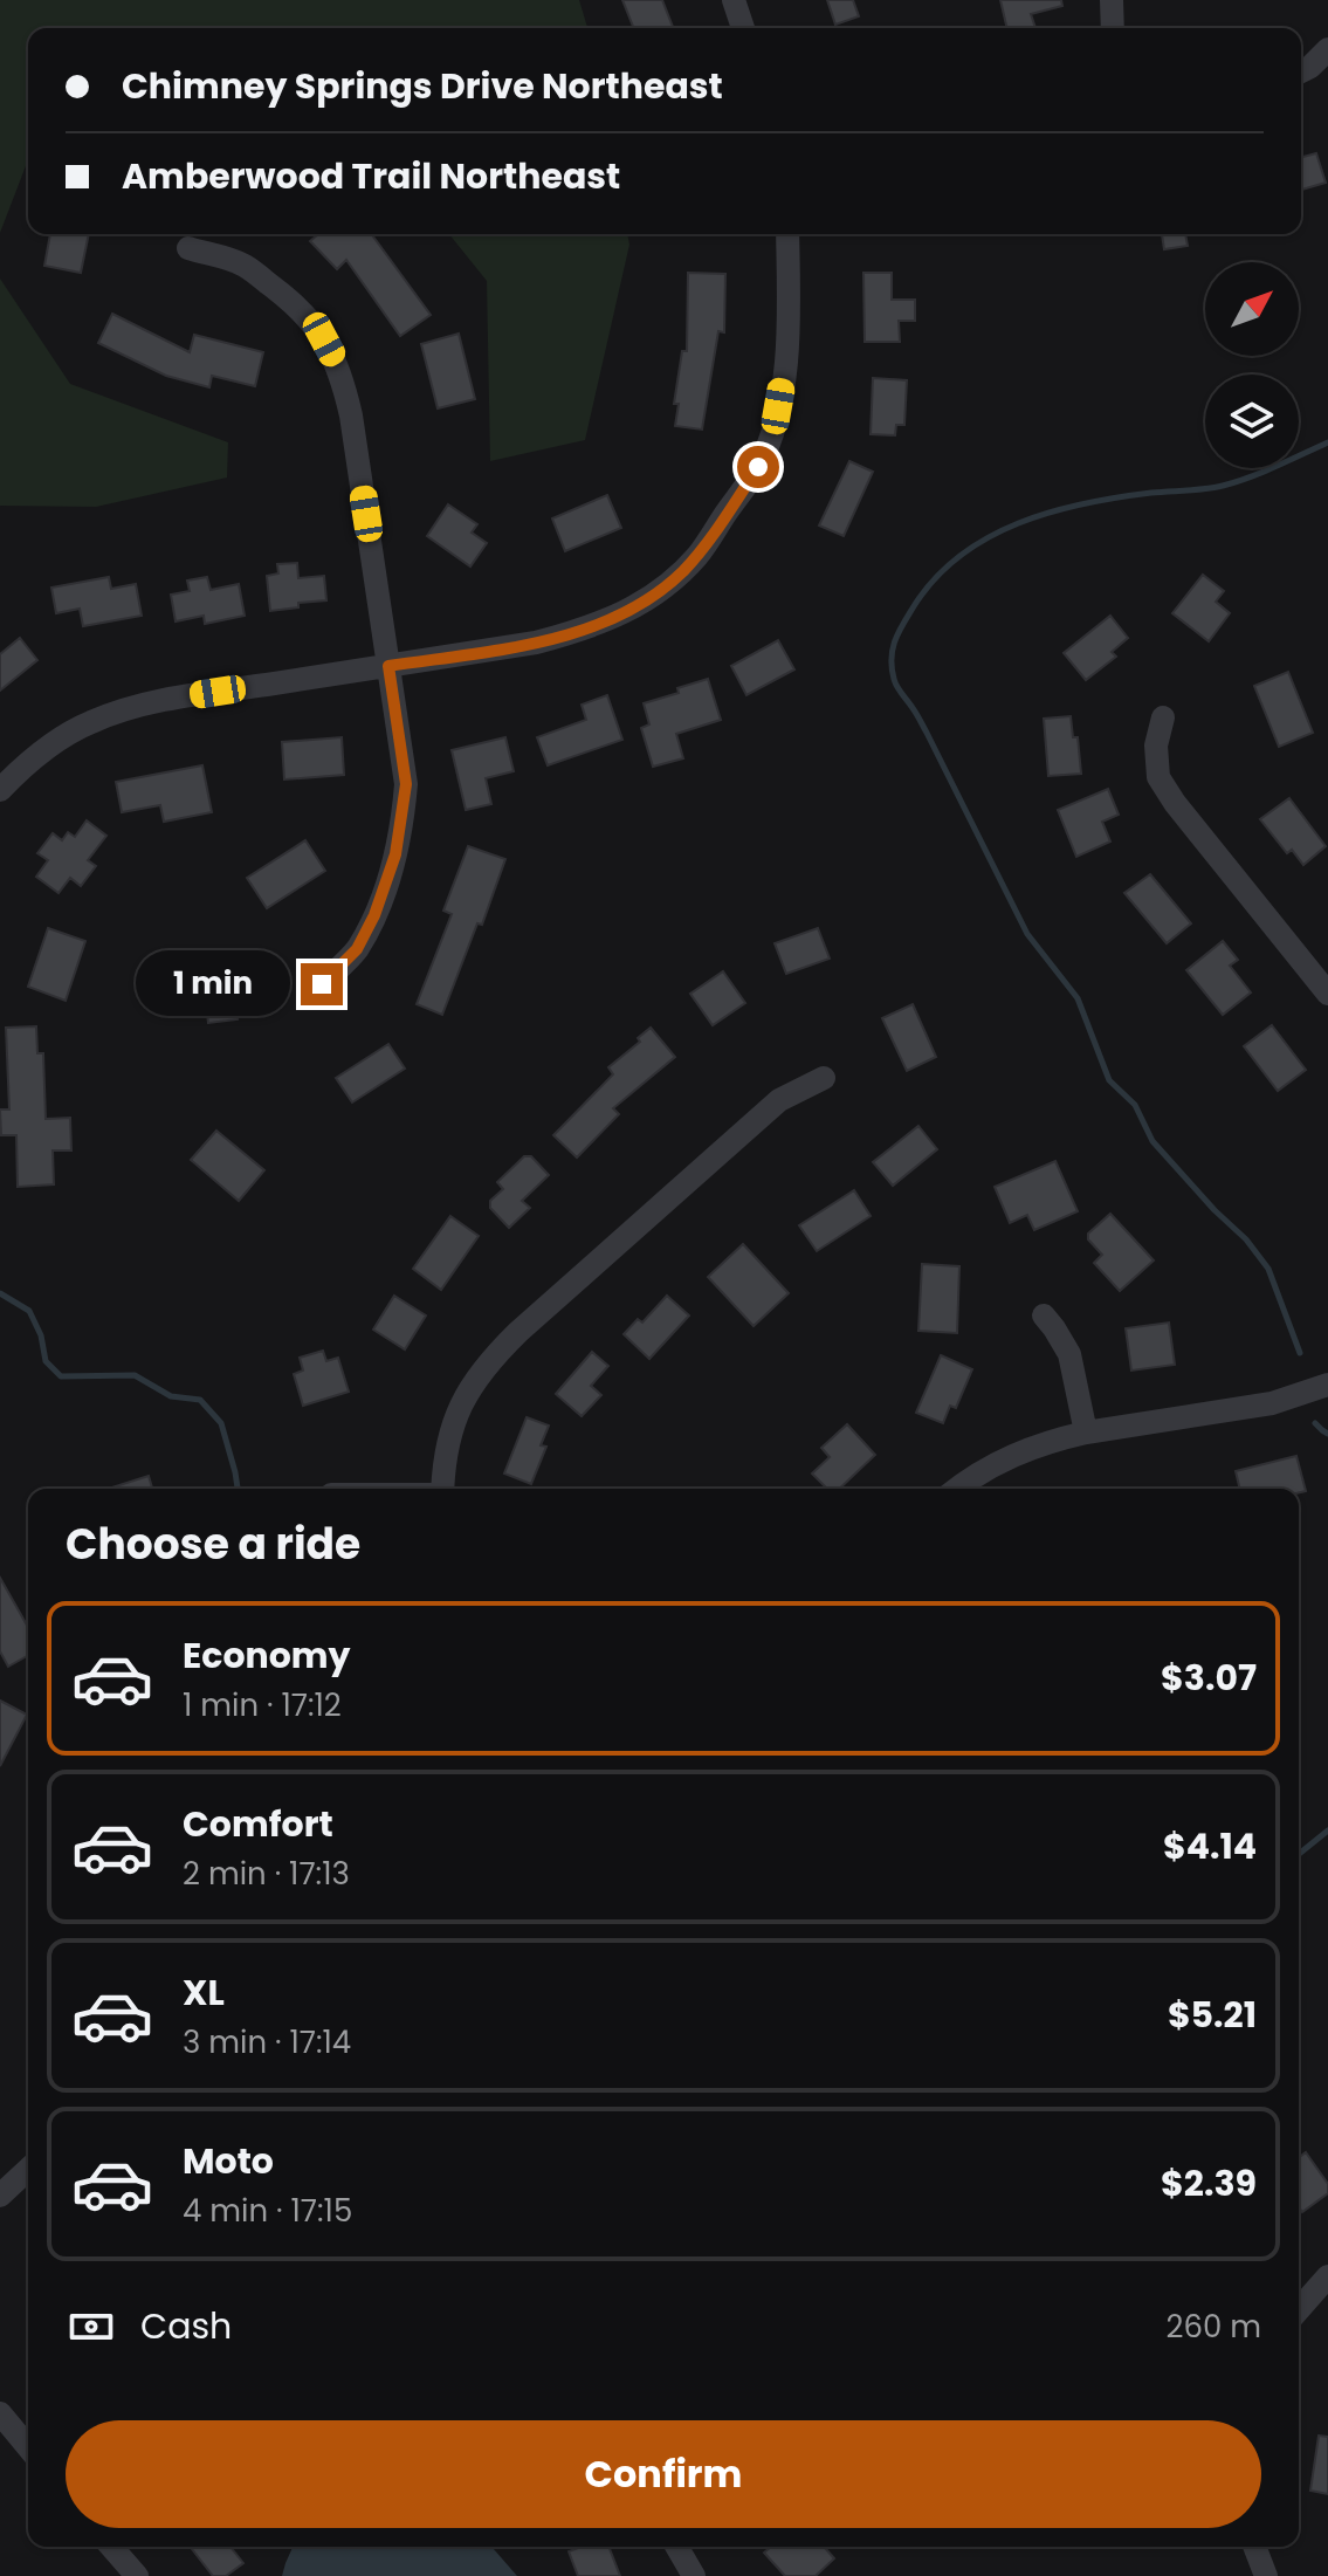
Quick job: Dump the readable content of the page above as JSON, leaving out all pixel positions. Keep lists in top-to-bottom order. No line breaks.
{"north":"top right","page":{"banner":["Chimney Springs Drive Northeast","Amberwood Trail Northeast"],"bubble":"1 min","heading":"Choose a ride","list":[{"name":"Economy","note":"1 min · 17:12","value":"$3.07"},{"name":"Comfort","note":"2 min · 17:13","value":"$4.14"},{"name":"XL","note":"3 min · 17:14","value":"$5.21"},{"name":"Moto","note":"4 min · 17:15","value":"$2.39"}],"pay":["Cash","260 m"],"buttons":"Confirm"}}
